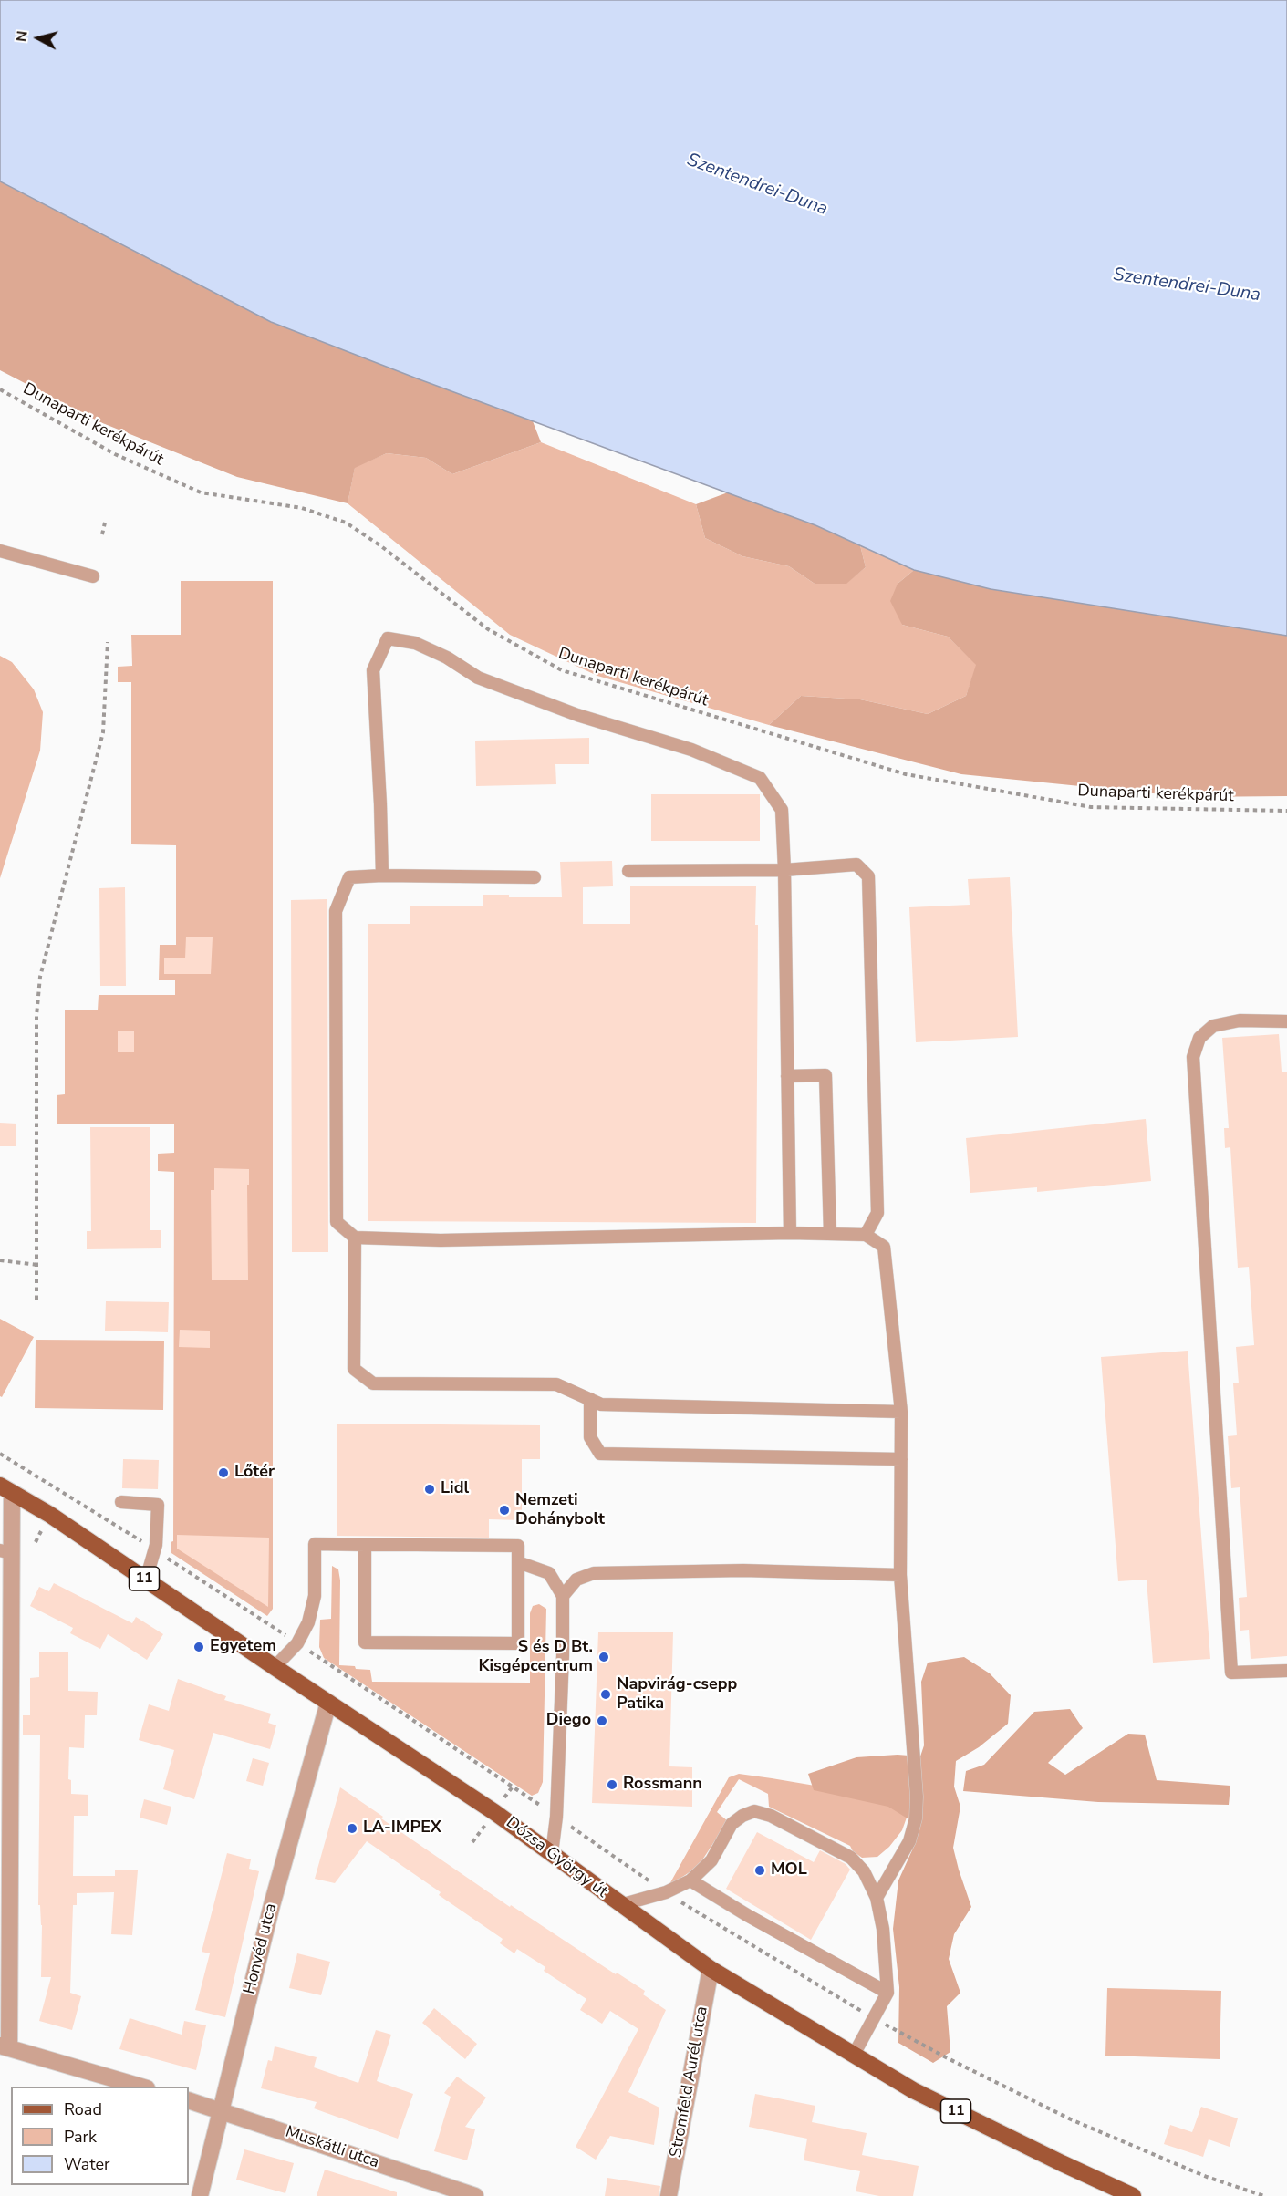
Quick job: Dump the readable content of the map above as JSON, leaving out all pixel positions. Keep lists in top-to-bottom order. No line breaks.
{"streets":{"main road":["11","Dózsa György út"],"street":["Honvéd utca","Stromfeld Aurél utca","Muskátli utca"],"path":["Dunaparti kerékpárút"]},"crossings":[["Dózsa György út","Honvéd utca"],["Dózsa György út","Stromfeld Aurél utca"],["Honvéd utca","Muskátli utca"]],"water":["Szentendrei-Duna"],"places":["Lőtér","Lidl","Nemzeti Dohánybolt","Egyetem","S és D Bt. Kisgépcentrum","Napvirág-csepp Patika","Diego","Rossmann","LA-IMPEX","MOL"],"legend":["Road","Park","Water"],"north":"left"}
